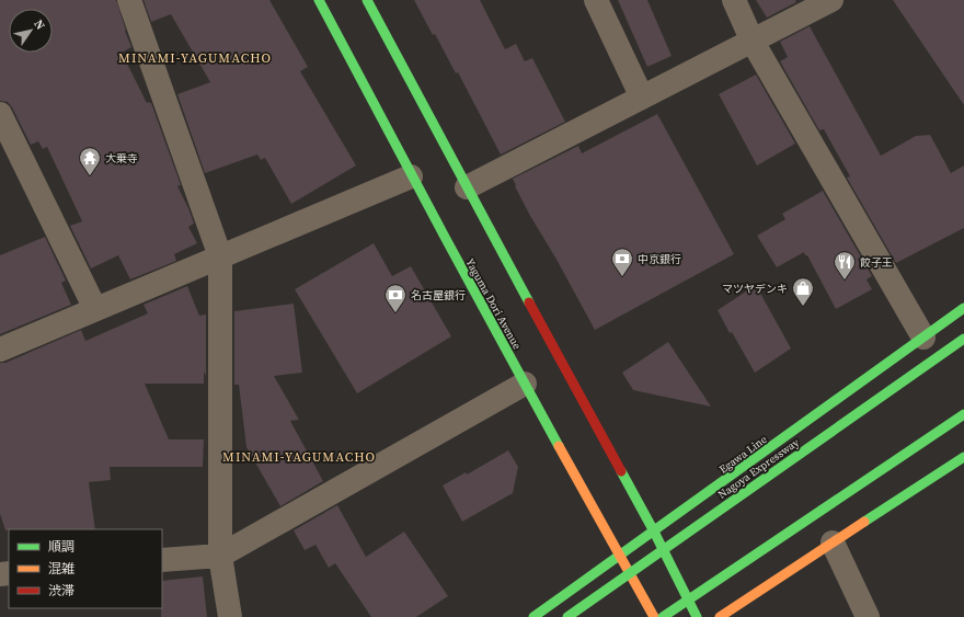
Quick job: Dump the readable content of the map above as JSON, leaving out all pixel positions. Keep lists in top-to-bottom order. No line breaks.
{"streets":{"main road":["Yaguma Dori Avenue","Egawa Line","Nagoya Expressway"]},"crossings":[["Yaguma Dori Avenue","Egawa Line"]],"districts":["MINAMI-YAGUMACHO","MINAMI-YAGUMACHO"],"places":{"temple":["大乗寺"],"bank":["中京銀行","名古屋銀行"],"restaurant":["餃子王"],"shop":["マツヤデンキ"]},"legend":["順調","混雑","渋滞"],"north":"top right"}
